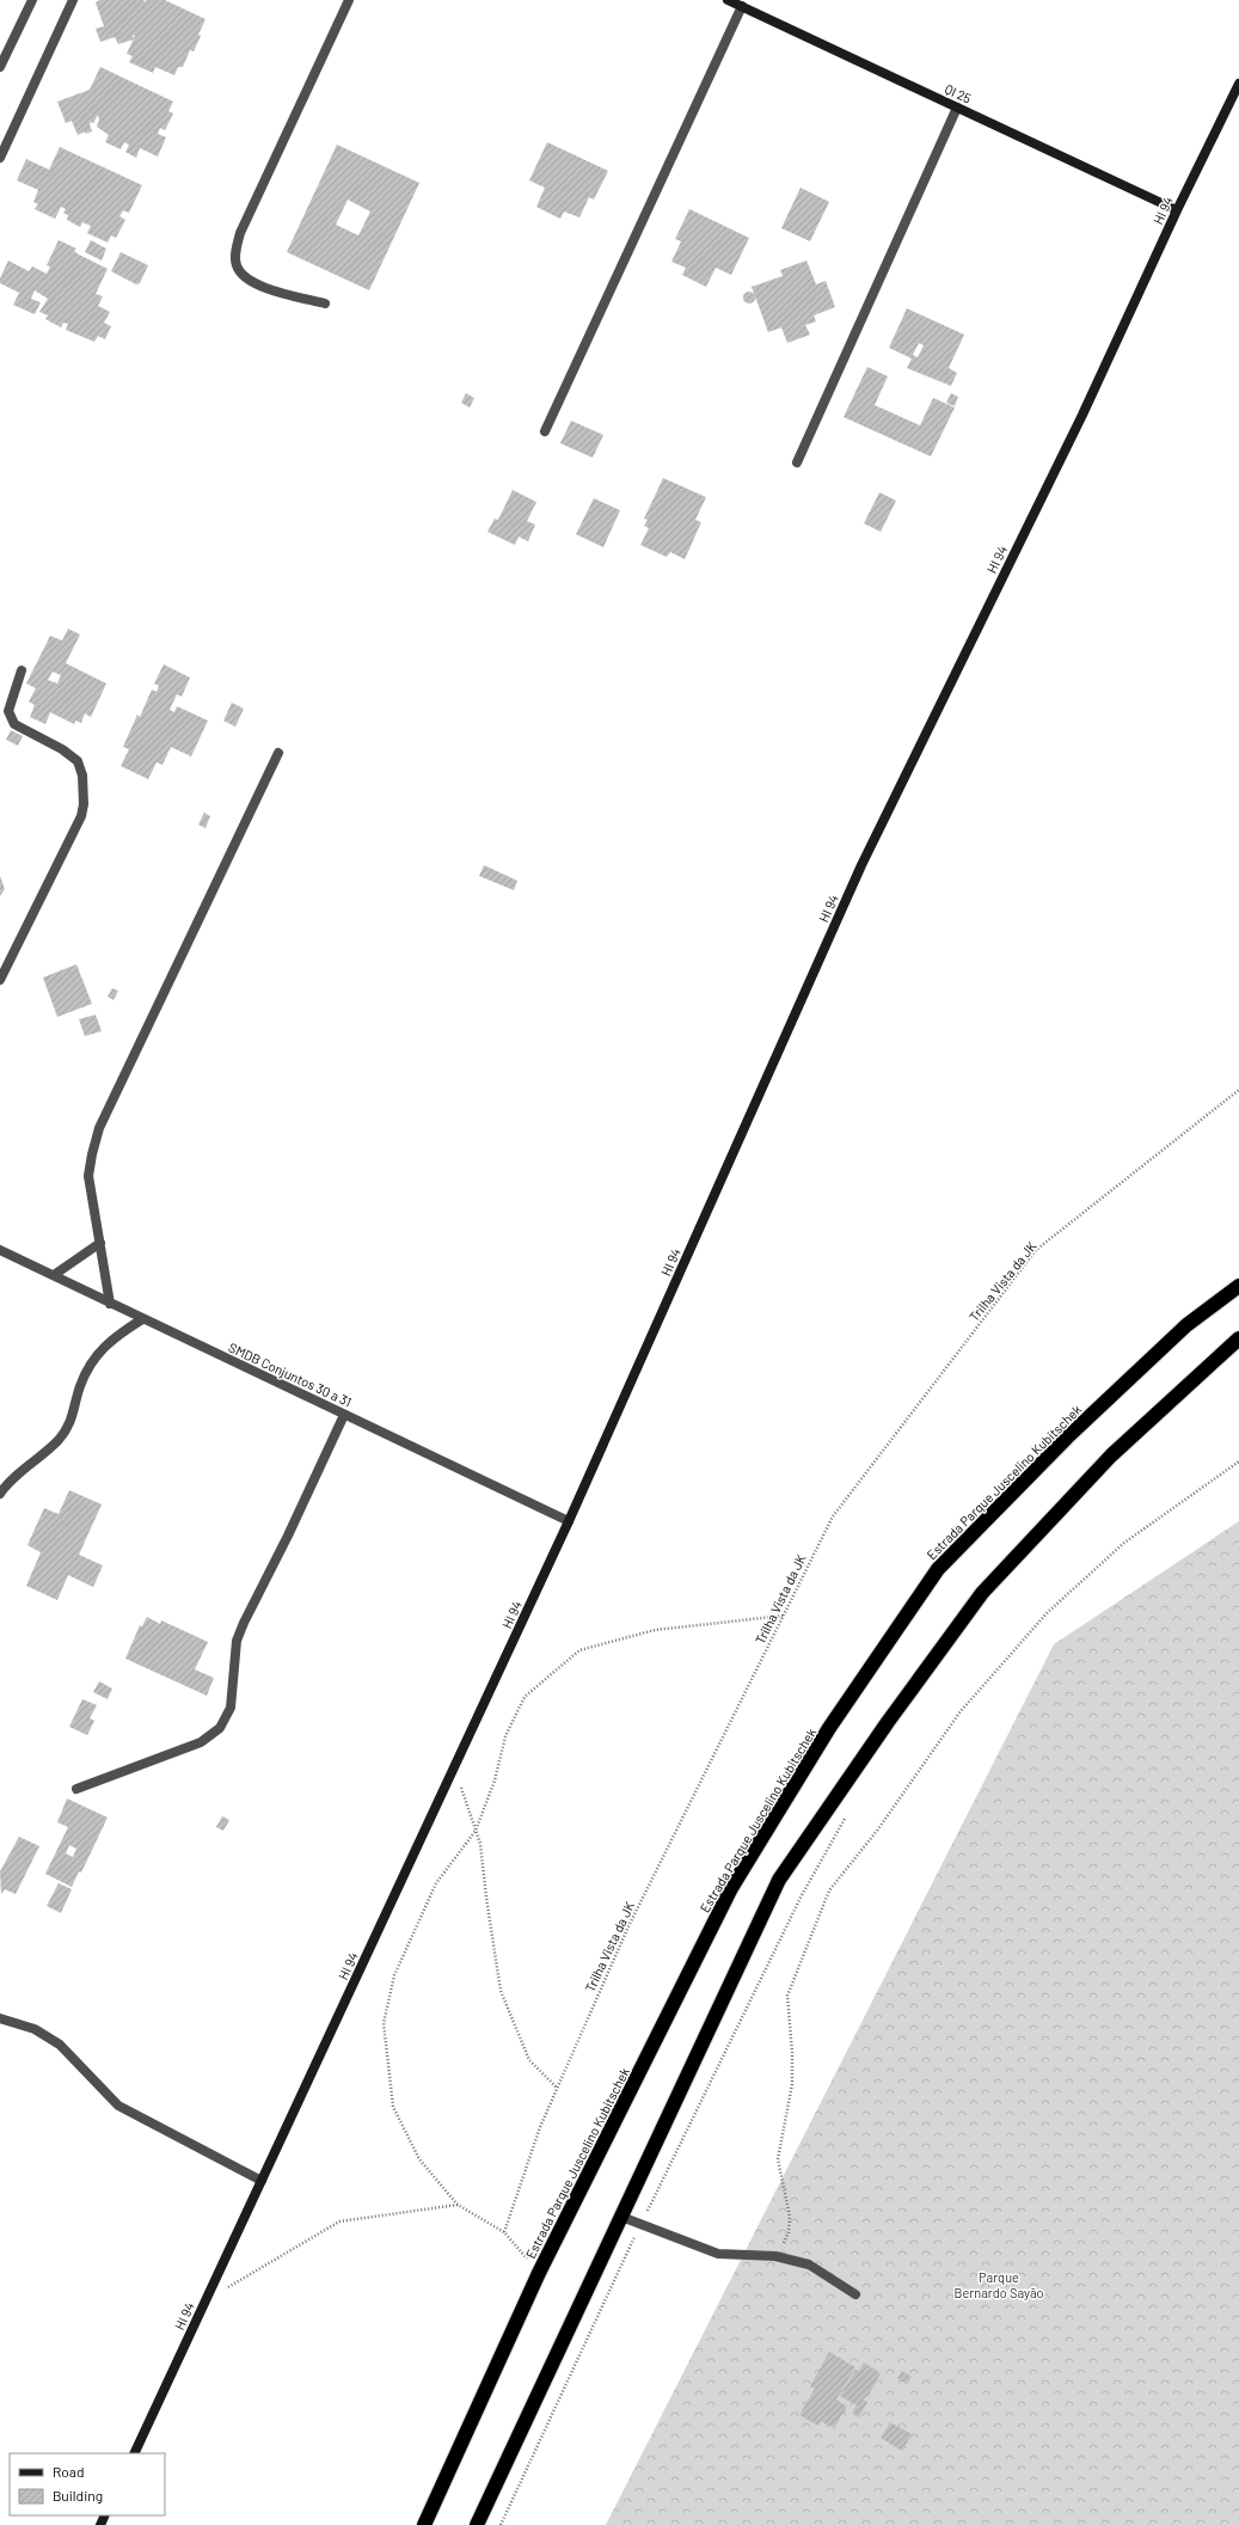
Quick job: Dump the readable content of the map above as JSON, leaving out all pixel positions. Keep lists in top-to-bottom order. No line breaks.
{"streets":{"highway":["Estrada Parque Juscelino Kubitschek"],"street":["QI 25","HI 94","SMDB Conjuntos 30 a 31"],"path":["Trilha Vista da JK"]},"crossings":[["QI 25","HI 94"],["HI 94","SMDB Conjuntos 30 a 31"]],"parks":["Parque Bernardo Sayão"],"legend":["Road","Building"]}
